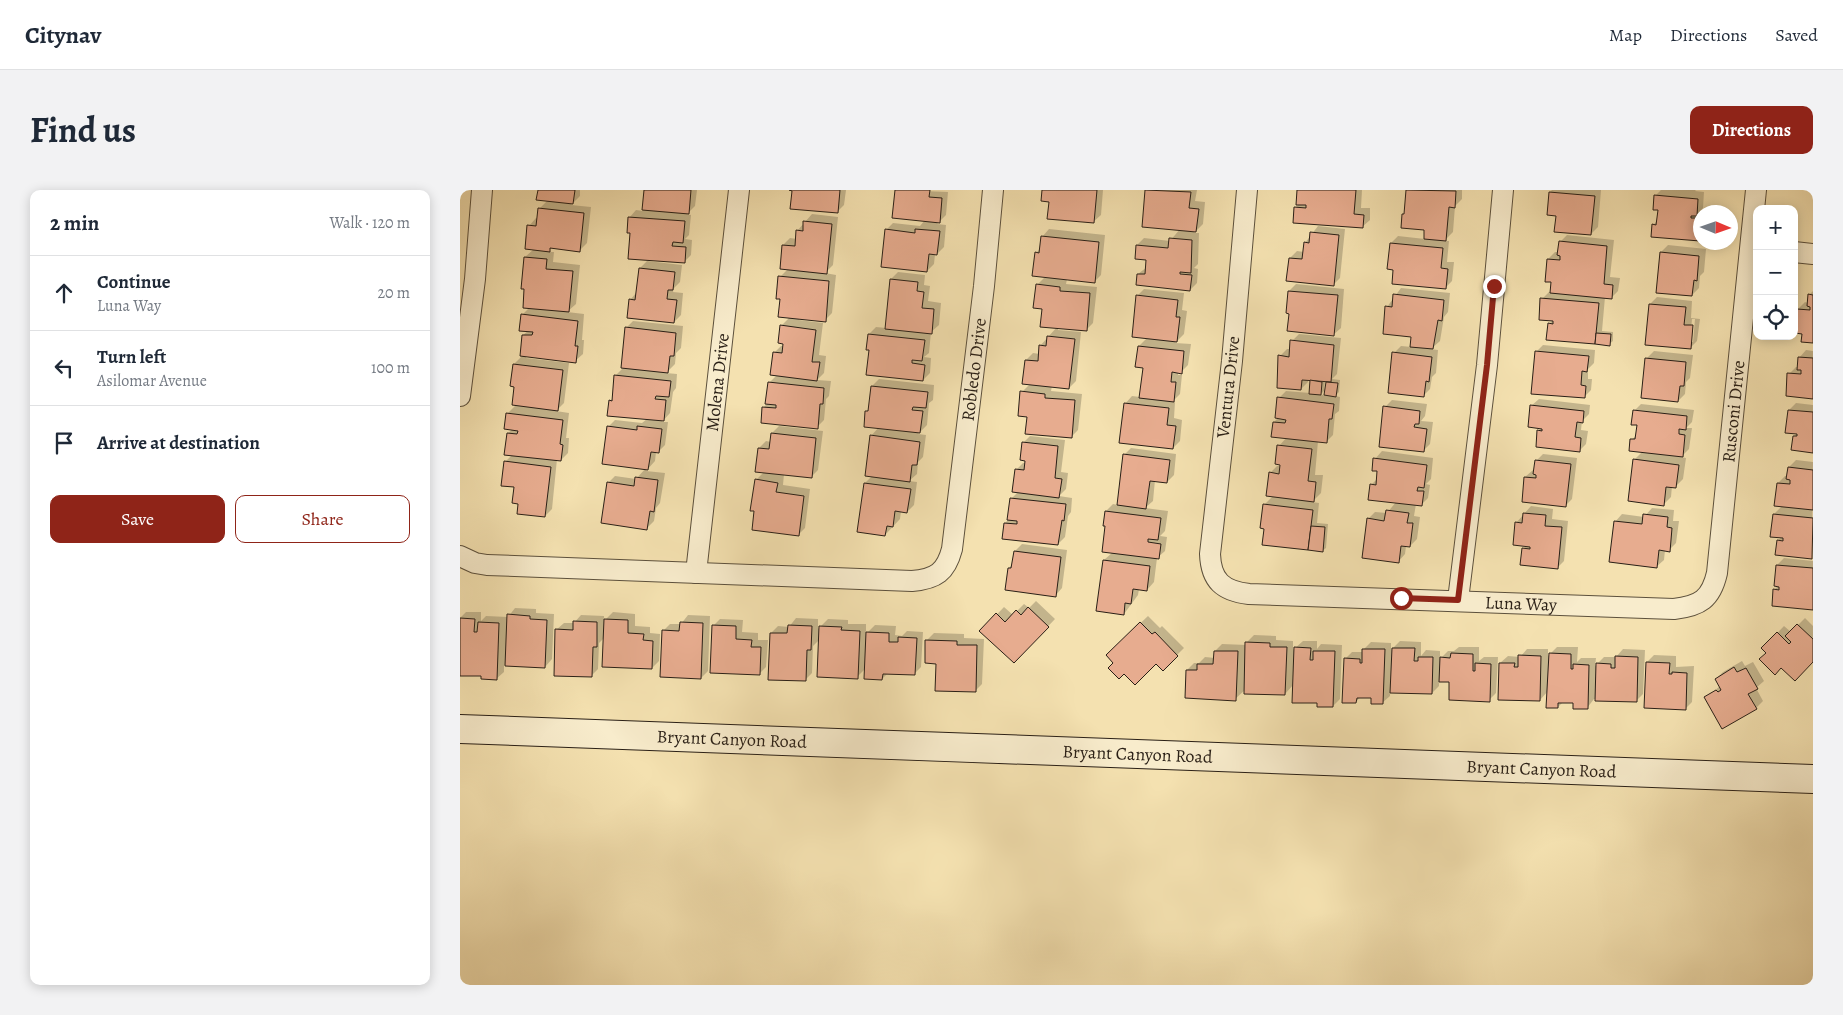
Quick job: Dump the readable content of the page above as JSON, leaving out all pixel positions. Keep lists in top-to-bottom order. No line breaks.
{"streets":{"street":["Robledo Drive","Molena Drive","Ventura Drive","Rusconi Drive","Luna Way","Bryant Canyon Road"]},"crossings":[["Robledo Drive","Molena Drive"],["Ventura Drive","Luna Way"],["Rusconi Drive","Luna Way"]],"north":"right","page":{"header":"Citynav","nav":["Map","Directions","Saved"],"title":"Find us","buttons":["Directions",["Save","Share"]],"heading":["2 min","Walk · 120 m"],"map_buttons":["+","−"],"list":[["Continue","Luna Way","20 m"],["Turn left","Asilomar Avenue","100 m"],"Arrive at destination"]}}
